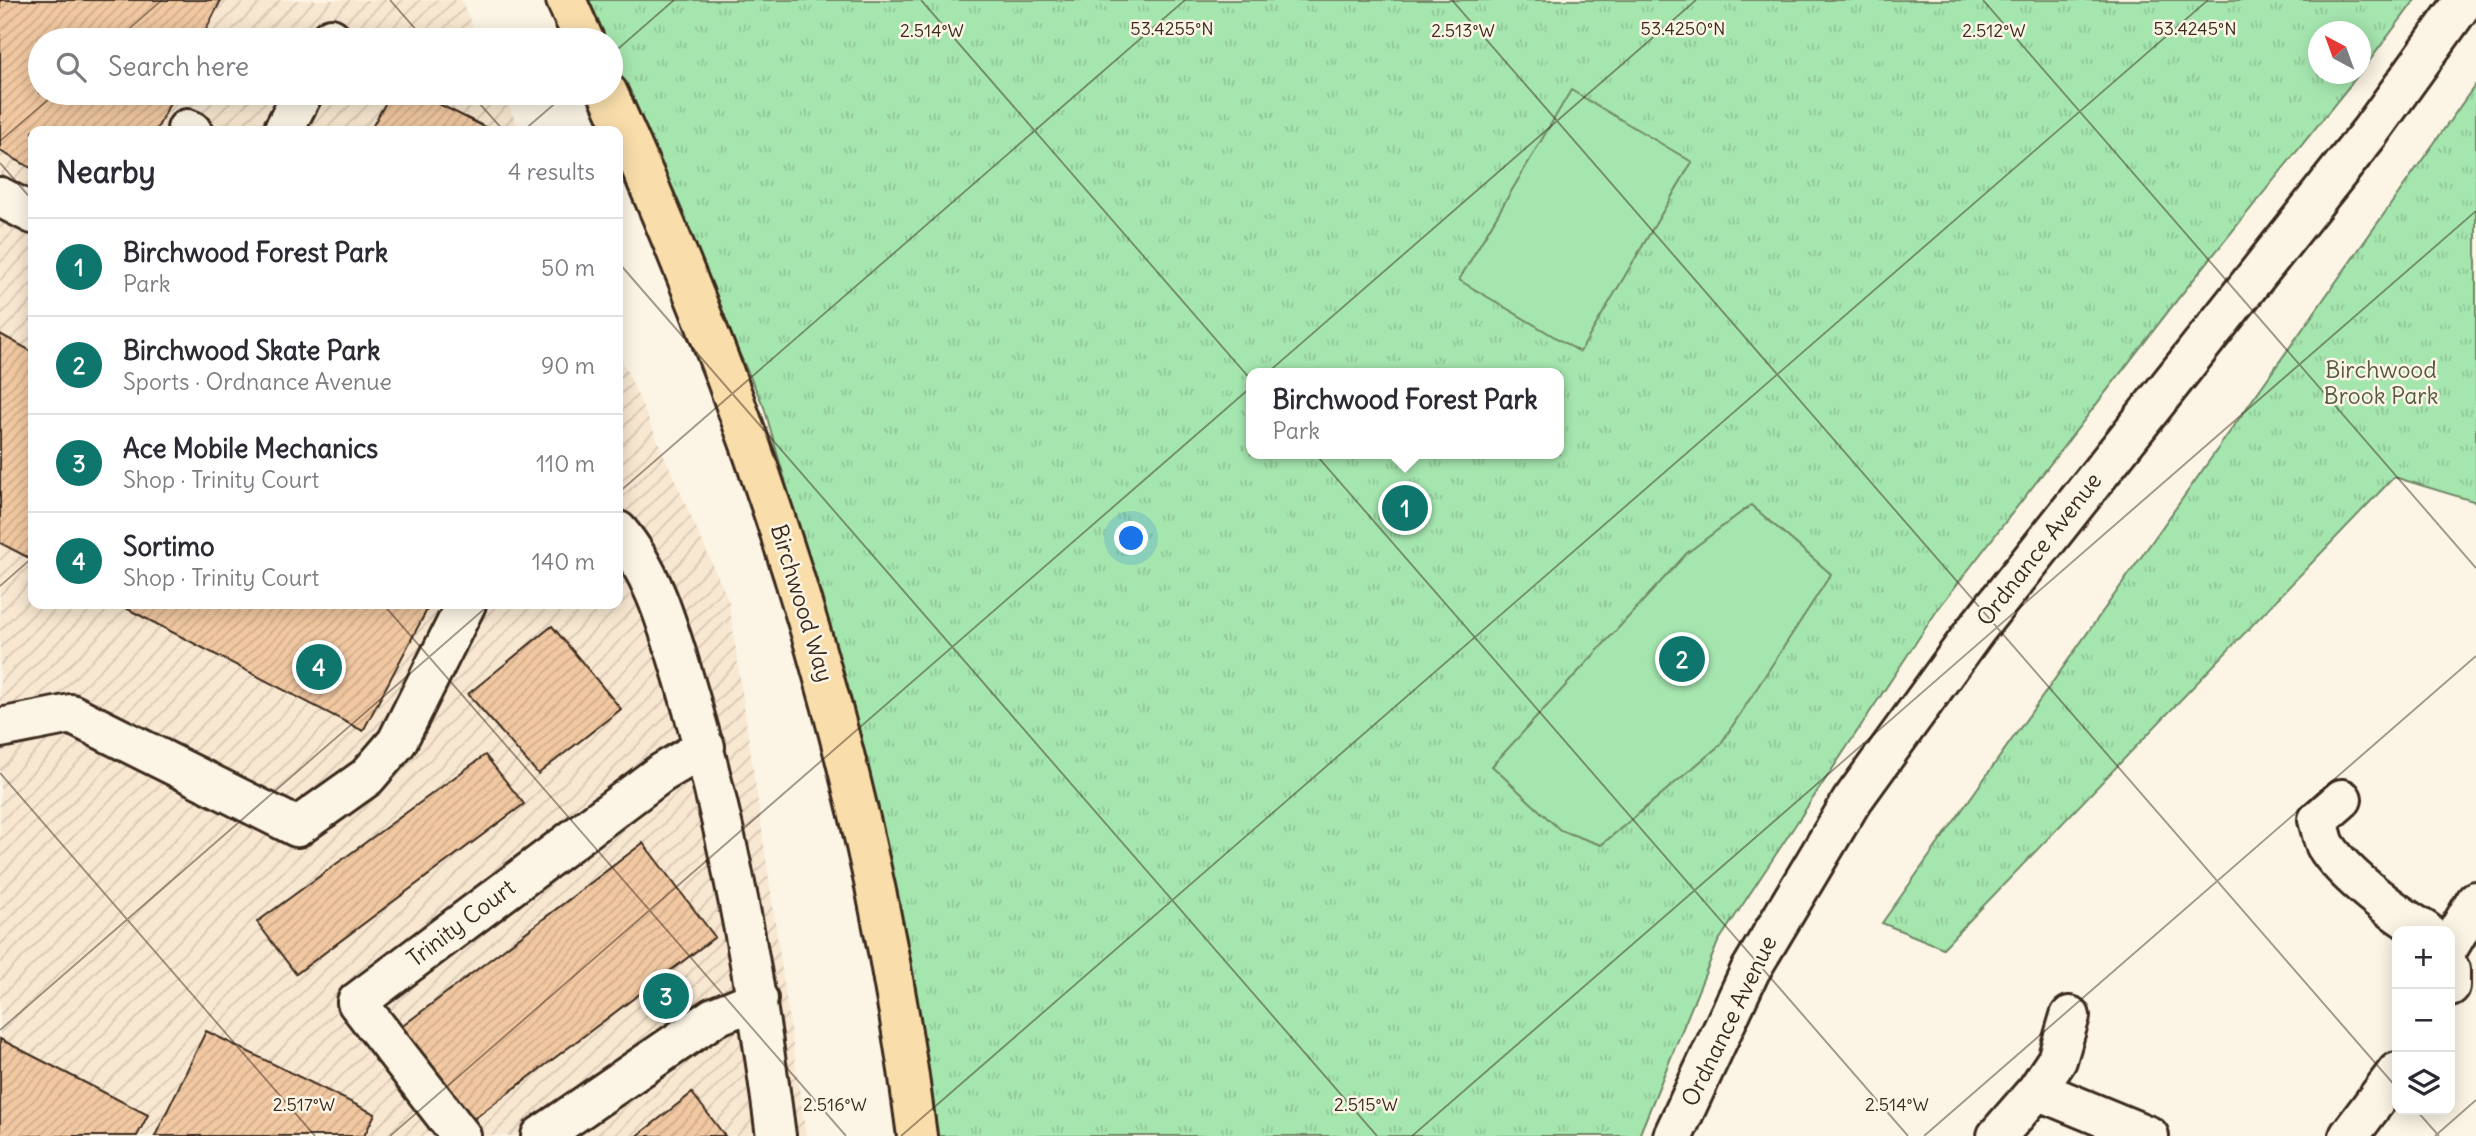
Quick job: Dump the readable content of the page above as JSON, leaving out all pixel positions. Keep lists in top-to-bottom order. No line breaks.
{"streets":{"main road":["Birchwood Way"],"street":["Ordnance Avenue","Trinity Court"]},"parks":["Birchwood Brook Park"],"north":"top left","page":{"search":"Search here","heading":["Nearby","4 results"],"list":[{"mark":"1","name":"Birchwood Forest Park","note":"Park","value":"50 m"},{"mark":"2","name":"Birchwood Skate Park","note":"Sports · Ordnance Avenue","value":"90 m"},{"mark":"3","name":"Ace Mobile Mechanics","note":"Shop · Trinity Court","value":"110 m"},{"mark":"4","name":"Sortimo","note":"Shop · Trinity Court","value":"140 m"}],"popup":["Birchwood Forest Park","Park"],"pins":["1","2","4","3"],"map_buttons":["+","−"]},"coordinates":["53.4245°N","53.4255°N","53.4250°N","2.514°W","2.513°W","2.512°W","2.517°W","2.516°W","2.515°W"]}
